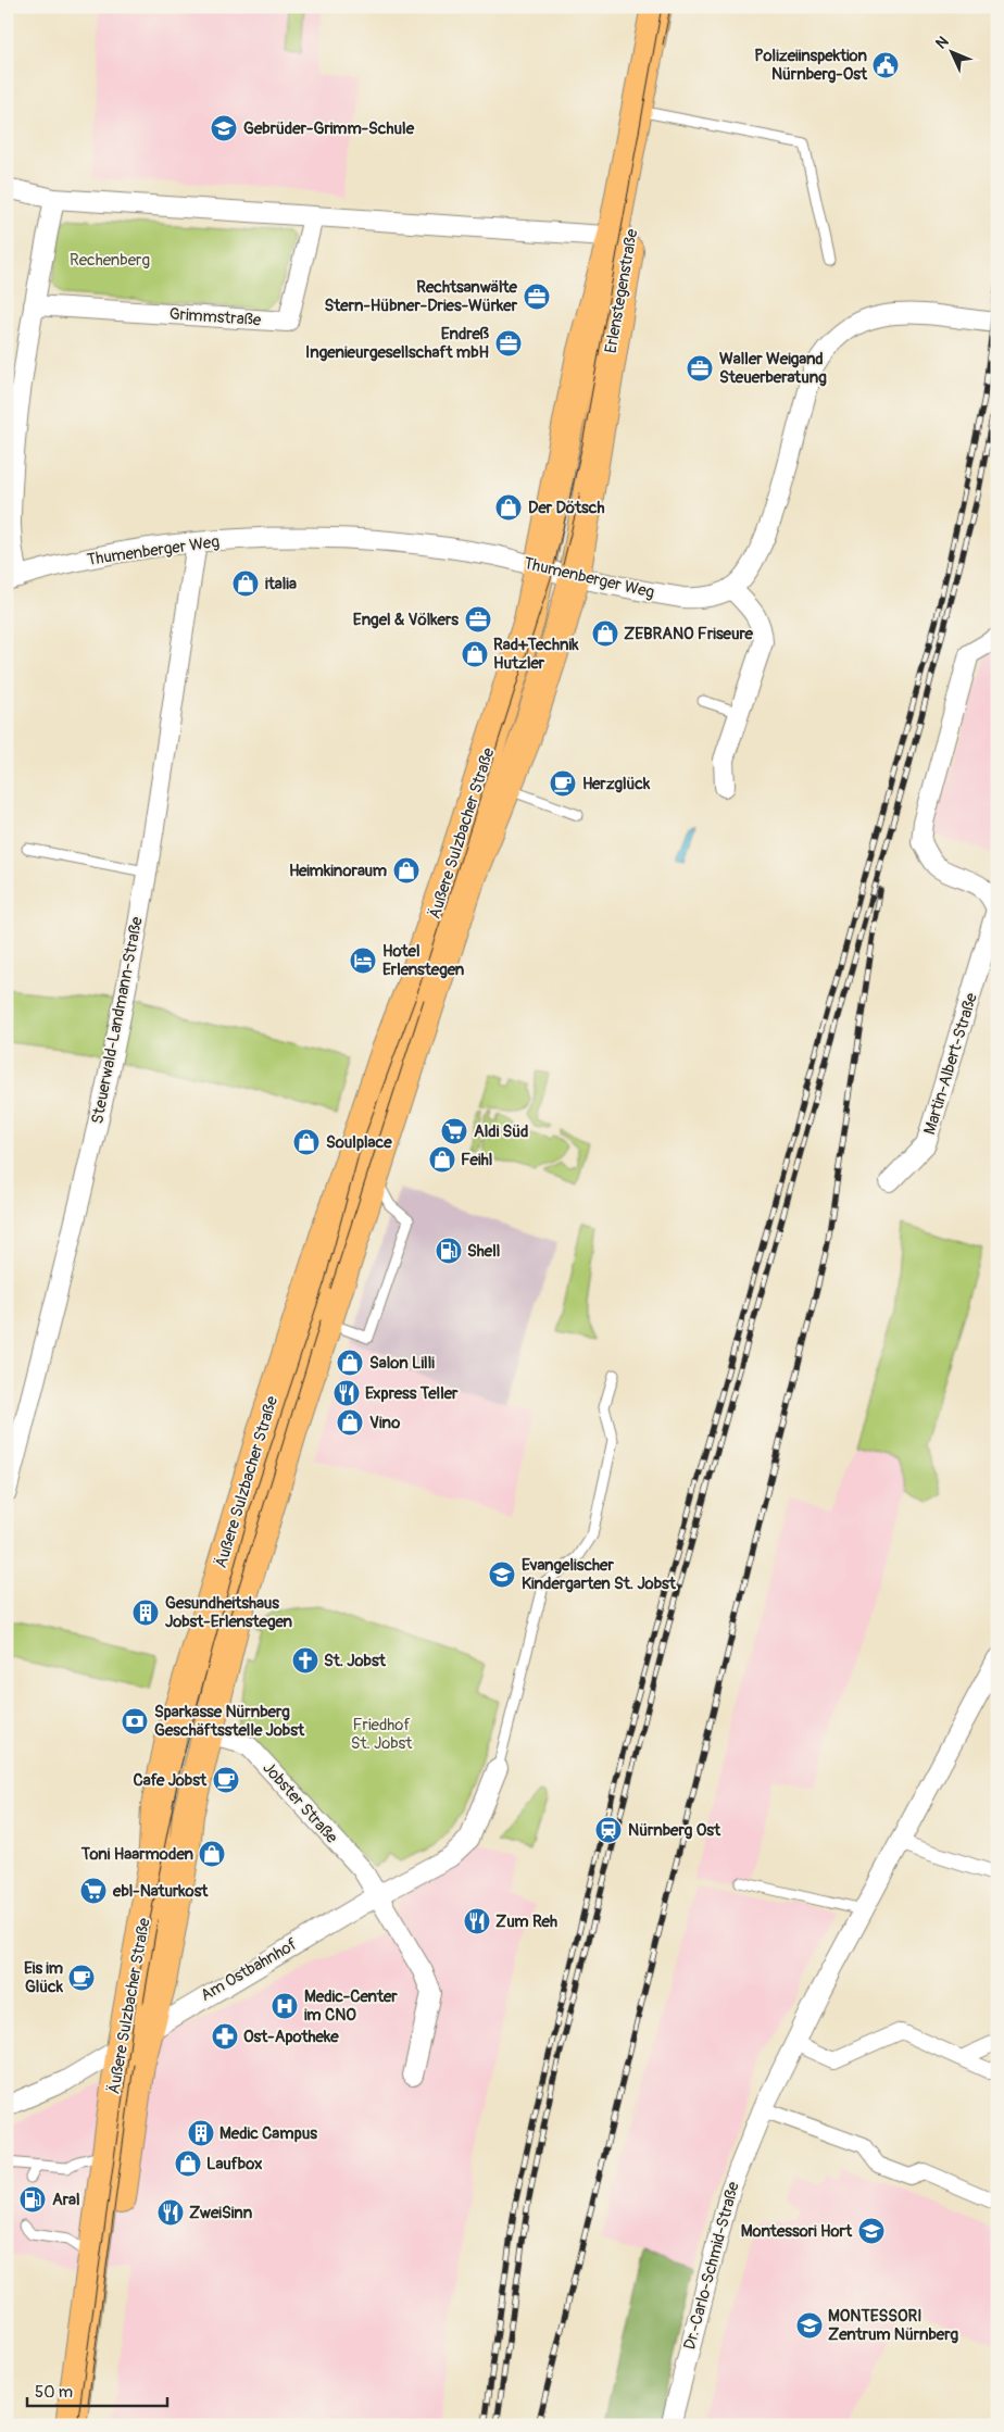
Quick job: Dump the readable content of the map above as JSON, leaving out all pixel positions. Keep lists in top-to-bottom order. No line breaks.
{"streets":{"main road":["Erlenstegenstraße","Äußere Sulzbacher Straße"],"street":["Grimmstraße","Thumenberger Weg","Steuerwald-Landmann-Straße","Martin-Albert-Straße","Jobster Straße","Am Ostbahnhof","Dr.-Carlo-Schmid-Straße"]},"crossings":[["Erlenstegenstraße","Thumenberger Weg"],["Erlenstegenstraße","Äußere Sulzbacher Straße"],["Thumenberger Weg","Äußere Sulzbacher Straße"],["Thumenberger Weg","Steuerwald-Landmann-Straße"],["Äußere Sulzbacher Straße","Jobster Straße"],["Äußere Sulzbacher Straße","Am Ostbahnhof"],["Jobster Straße","Am Ostbahnhof"]],"parks":["Rechenberg","Friedhof St. Jobst"],"places":{"public building":["Polizeiinspektion Nürnberg-Ost"],"school or university":["Gebrüder-Grimm-Schule","Evangelischer Kindergarten St. Jobst","Montessori Hort","MONTESSORI Zentrum Nürnberg"],"office":["Rechtsanwälte Stern-Hübner-Dries-Würker","Endreß Ingenieurgesellschaft mbH","Waller Weigand Steuerberatung","Engel & Völkers"],"shop":["Der Dötsch","italia","ZEBRANO Friseure","Rad+Technik Hutzler","Heimkinoraum","Soulplace","Feihl","Salon Lilli","Vino","Toni Haarmoden","Laufbox"],"cafe":["Herzglück","Cafe Jobst","Eis im Glück"],"hotel":["Hotel Erlenstegen"],"supermarket":["Aldi Süd","ebl-Naturkost"],"fuel station":["Shell","Aral"],"restaurant":["Express Teller","Zum Reh","ZweiSinn"],"building":["Gesundheitshaus Jobst-Erlenstegen","Medic Campus"],"church":["St. Jobst"],"bank":["Sparkasse Nürnberg Geschäftsstelle Jobst"],"station":["Nürnberg Ost"],"hospital":["Medic-Center im CNO"],"pharmacy":["Ost-Apotheke"]},"scale_bar":"50 m","north":"top left"}
